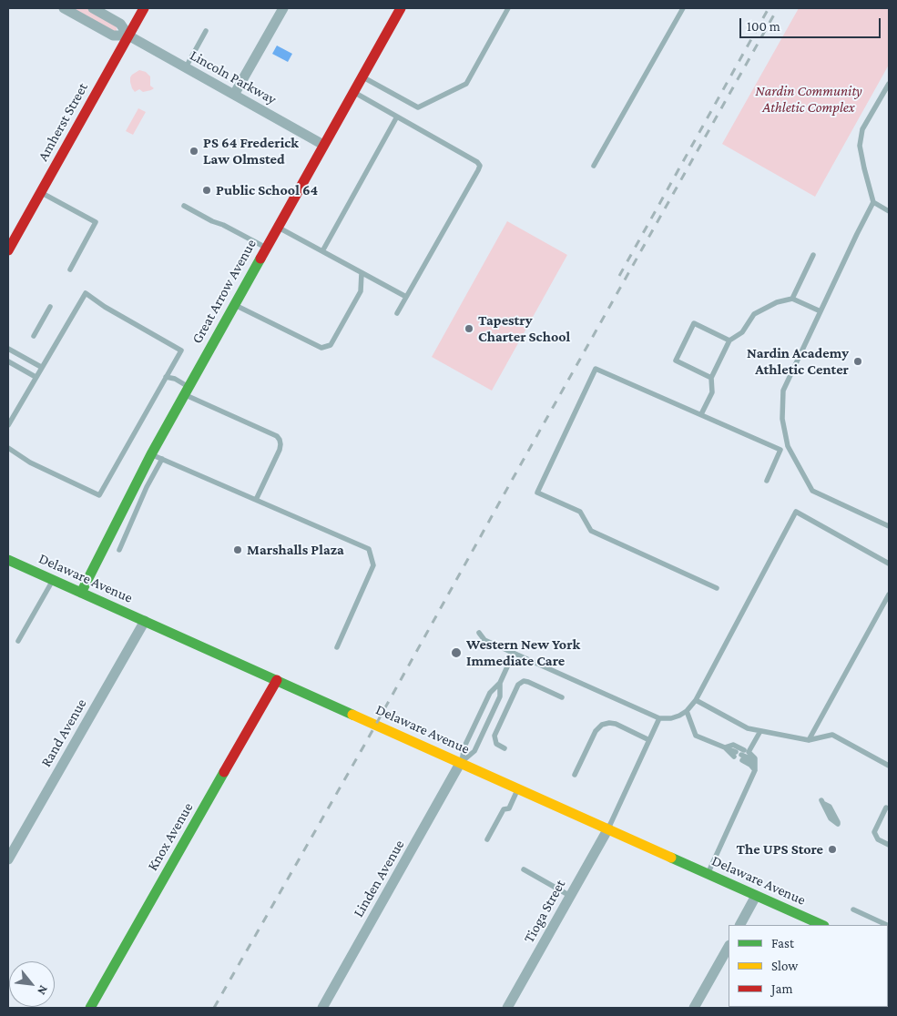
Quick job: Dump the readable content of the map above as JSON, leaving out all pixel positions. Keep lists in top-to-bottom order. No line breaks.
{"streets":{"street":["Lincoln Parkway","Amherst Street","Great Arrow Avenue","Delaware Avenue","Rand Avenue","Knox Avenue","Linden Avenue","Tioga Street"]},"crossings":[["Lincoln Parkway","Amherst Street"],["Lincoln Parkway","Great Arrow Avenue"],["Great Arrow Avenue","Delaware Avenue"],["Delaware Avenue","Rand Avenue"],["Delaware Avenue","Knox Avenue"],["Delaware Avenue","Linden Avenue"],["Delaware Avenue","Tioga Street"]],"parks":["Nardin Community Athletic Complex"],"places":["PS 64 Frederick Law Olmsted","Public School 64","Tapestry Charter School","Nardin Academy Athletic Center","Marshalls Plaza","Western New York Immediate Care","The UPS Store"],"legend":["Fast","Slow","Jam"],"scale_bar":"100 m","north":"bottom right"}
